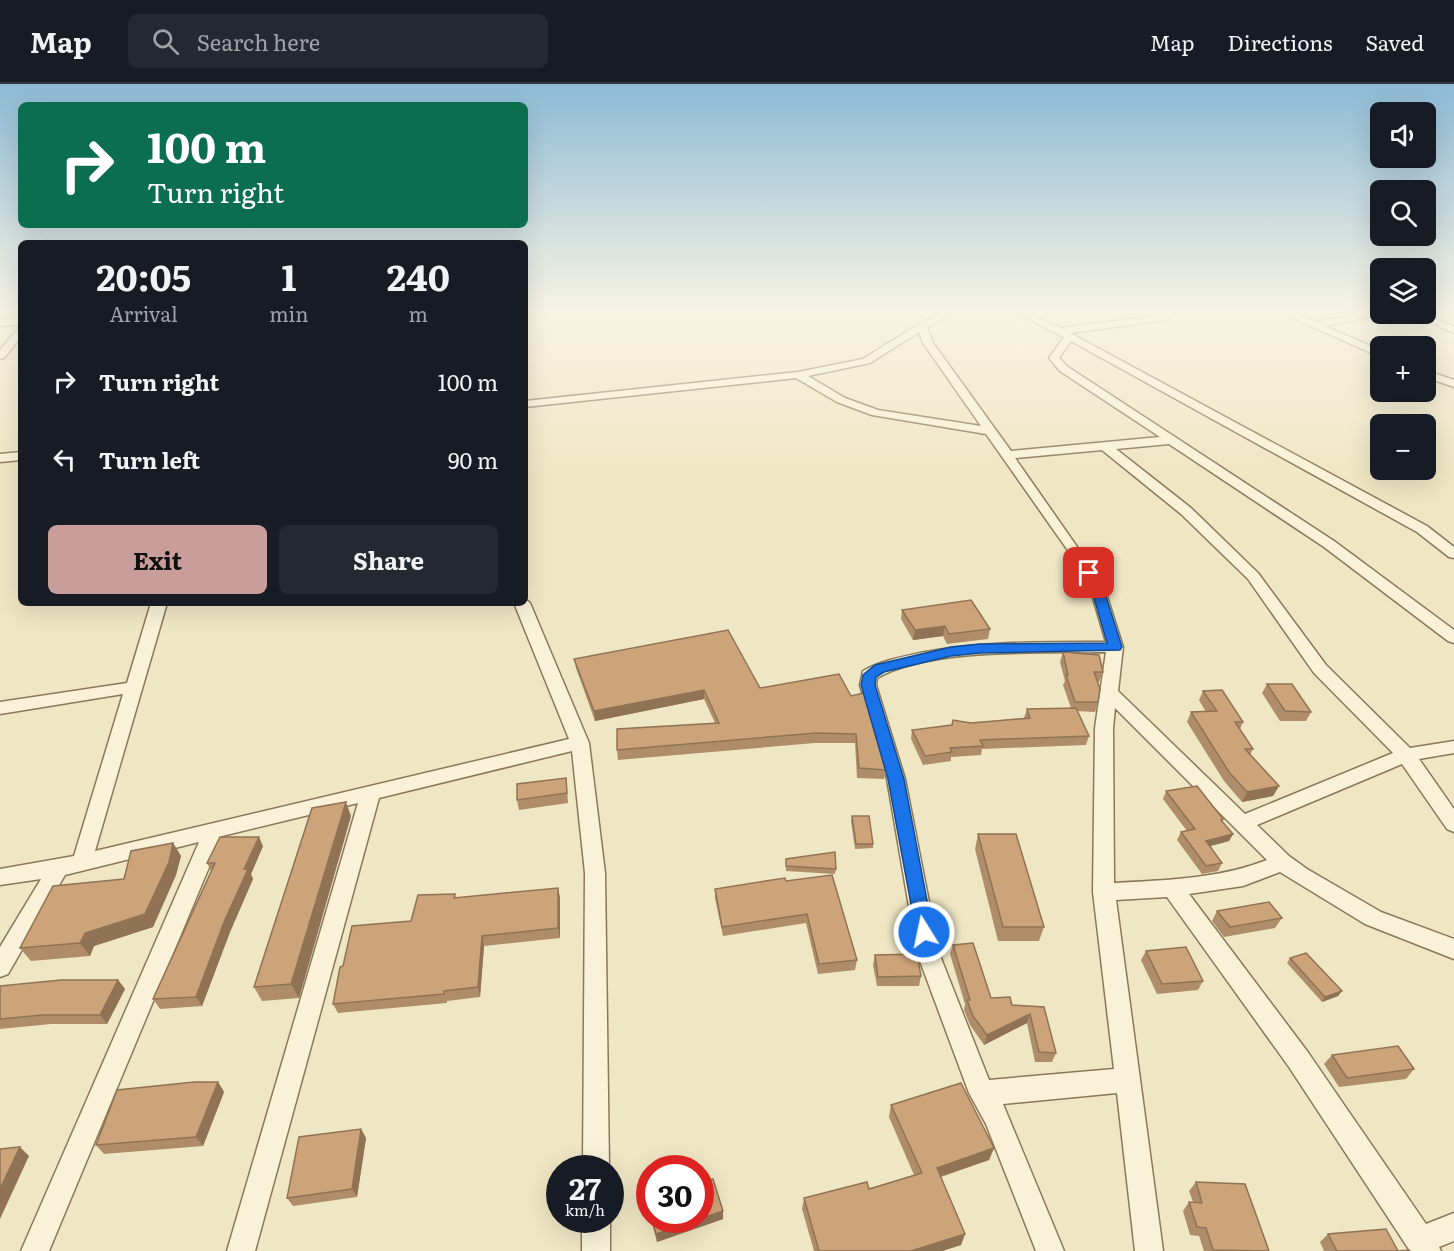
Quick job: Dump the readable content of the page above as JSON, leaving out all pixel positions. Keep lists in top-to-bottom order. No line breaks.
{"page":{"header":"Map","search":"Search here","nav":["Map","Directions","Saved"],"map_buttons":["+","−"],"turn":["100 m","Turn right"],"eta":["20:05","Arrival","1","min","240","m"],"list":[{"name":"Turn right","value":"100 m"},{"name":"Turn left","value":"90 m"}],"buttons":["Exit","Share"],"speed":"27 km/h","limit":"30"}}
